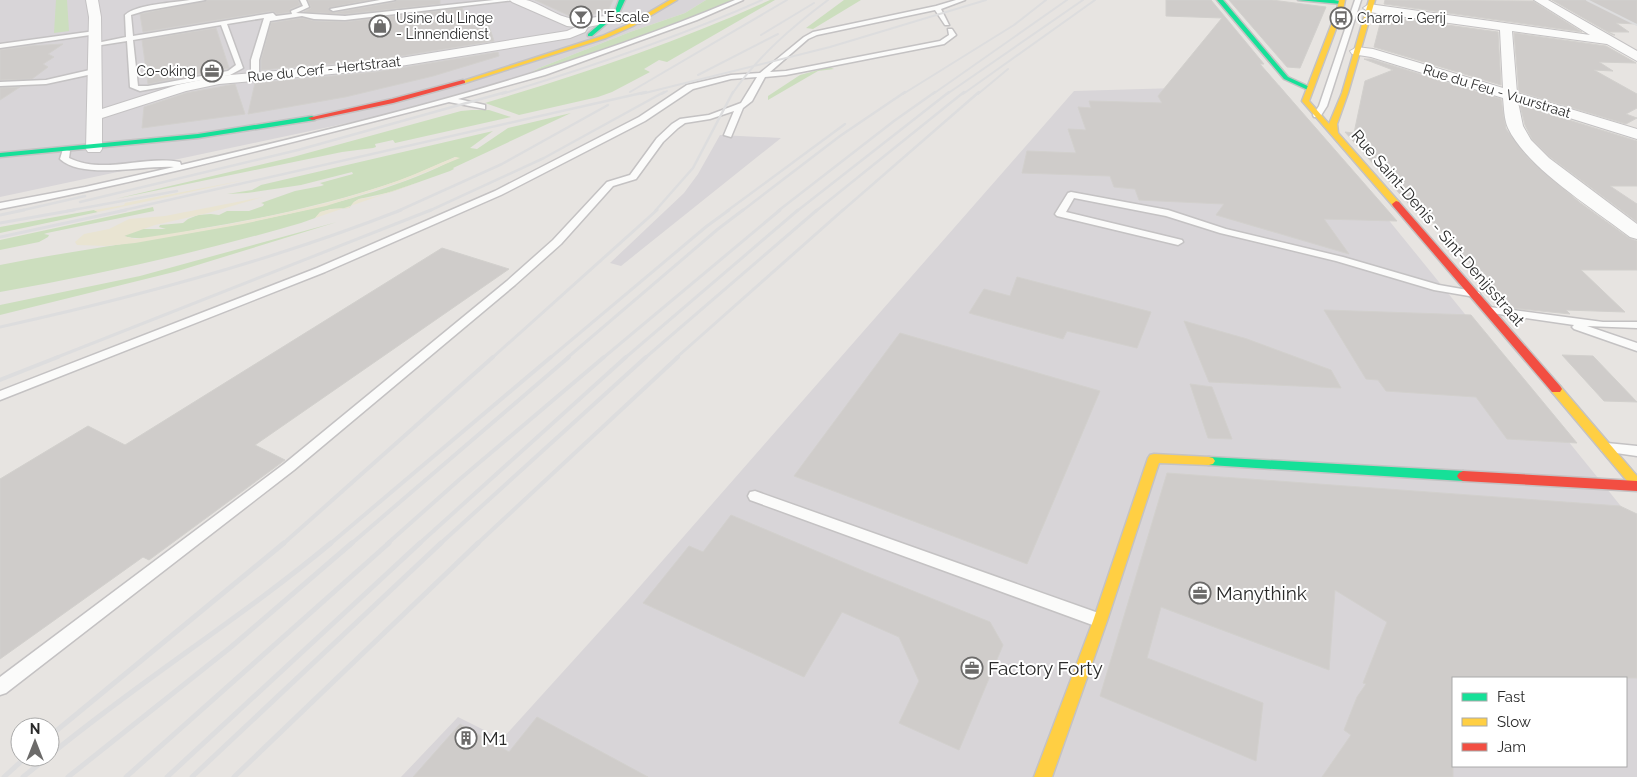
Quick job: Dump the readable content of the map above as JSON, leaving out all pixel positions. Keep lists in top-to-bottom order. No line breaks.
{"streets":{"main road":["Rue Saint-Denis - Sint-Denijsstraat"],"street":["Rue du Cerf - Hertstraat","Rue du Feu - Vuurstraat"]},"places":{"bar":["L'Escale"],"bus stop":["Charroi - Gerij"],"shop":["Usine du Linge - Linnendienst"],"office":["Co-oking","Manythink","Factory Forty"],"building":["M1"]},"legend":["Fast","Slow","Jam"],"north":"top"}
